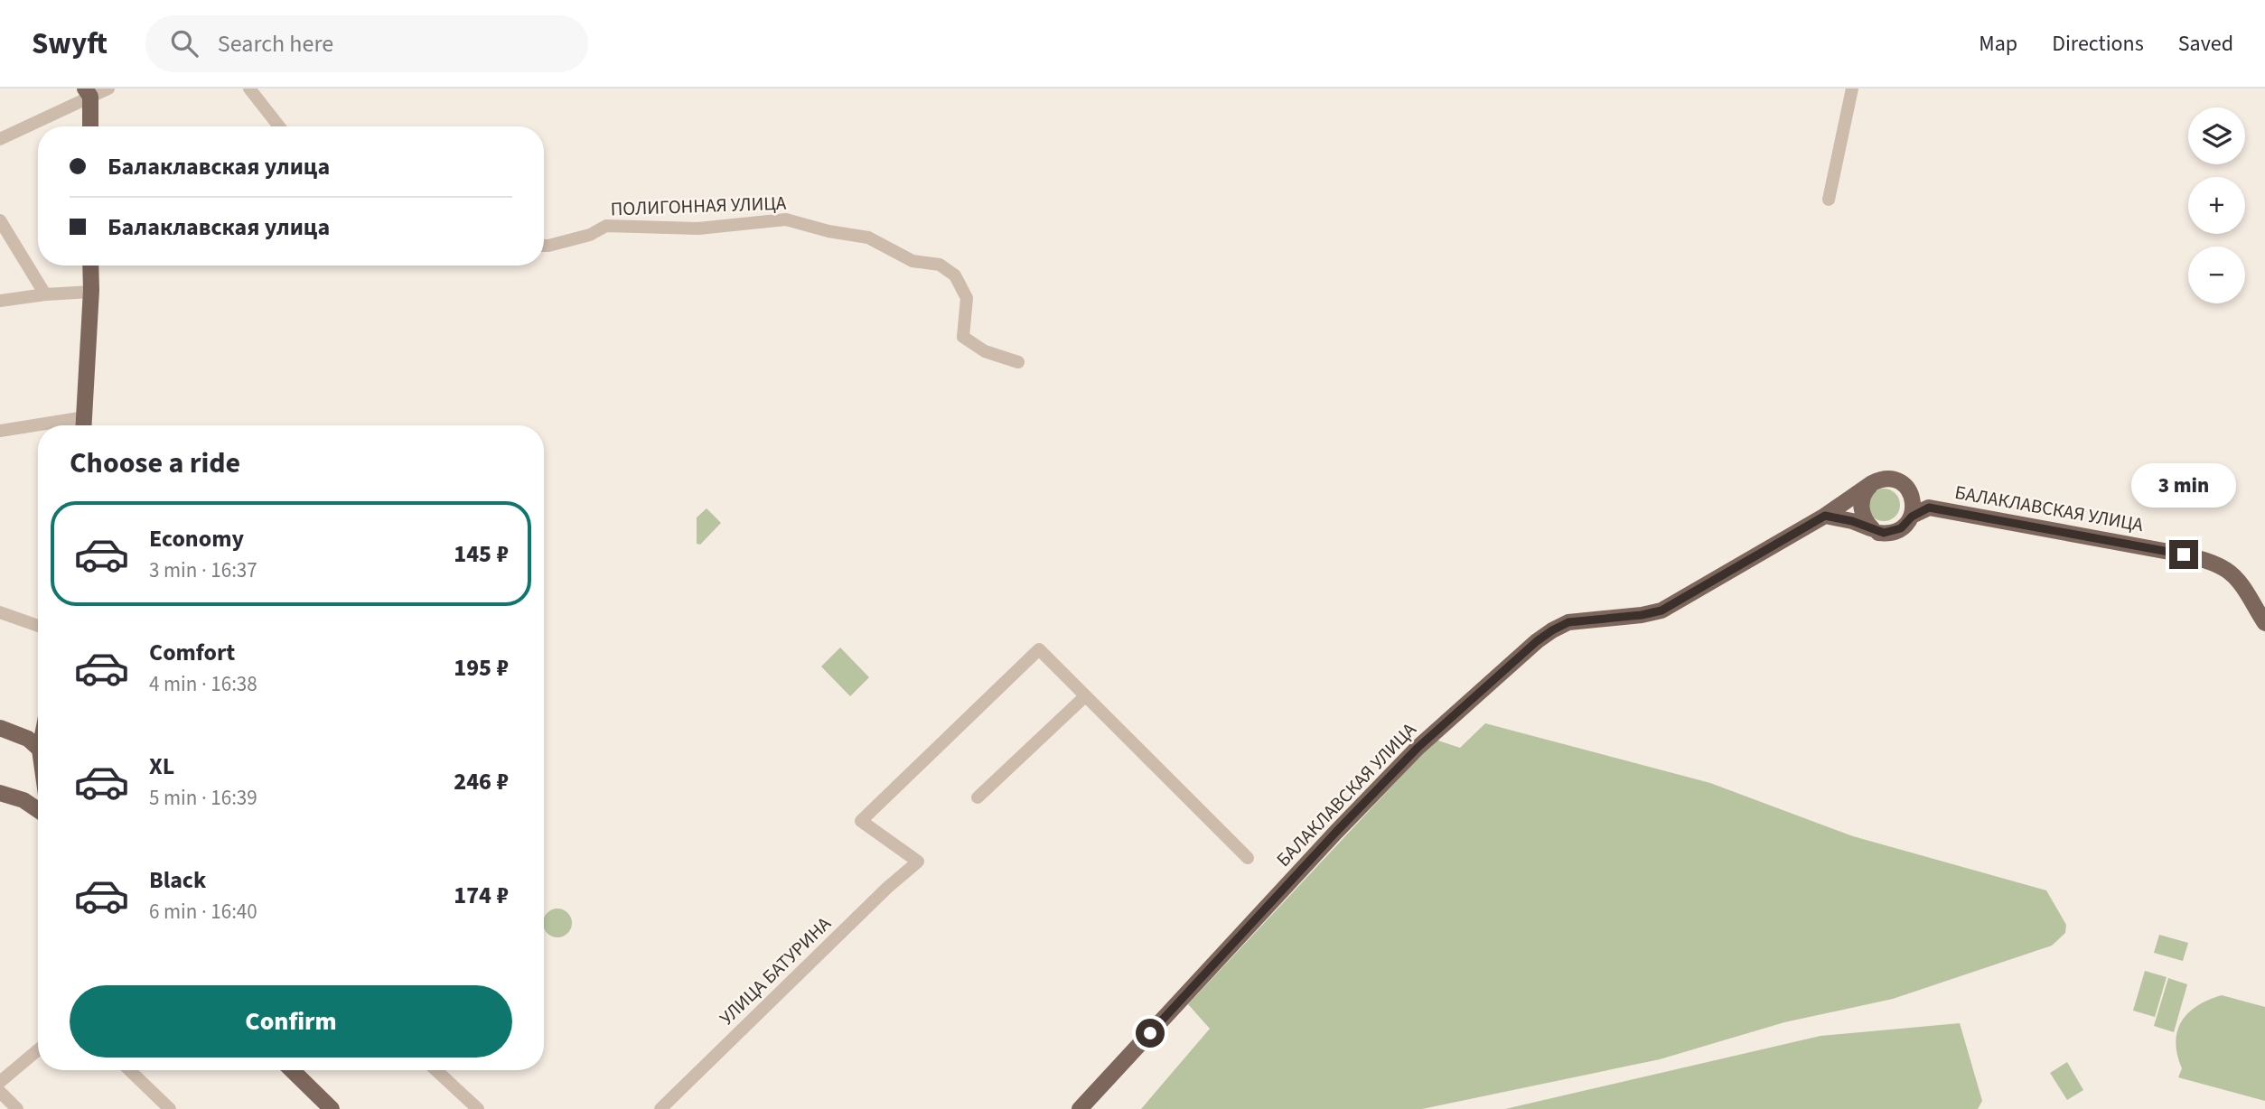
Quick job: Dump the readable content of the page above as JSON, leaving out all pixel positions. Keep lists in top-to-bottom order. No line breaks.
{"streets":{"main road":["БАЛАКЛАВСКАЯ УЛИЦА"],"street":["ПОЛИГОННАЯ УЛИЦА","УЛИЦА БАТУРИНА"]},"page":{"header":"Swyft","search":"Search here","nav":["Map","Directions","Saved"],"map_buttons":["+","−"],"banner":["Балаклавская улица","Балаклавская улица"],"heading":"Choose a ride","bubble":"3 min","list":[{"name":"Economy","note":"3 min · 16:37","value":"145 ₽"},{"name":"Comfort","note":"4 min · 16:38","value":"195 ₽"},{"name":"XL","note":"5 min · 16:39","value":"246 ₽"},{"name":"Black","note":"6 min · 16:40","value":"174 ₽"}],"buttons":"Confirm"}}
